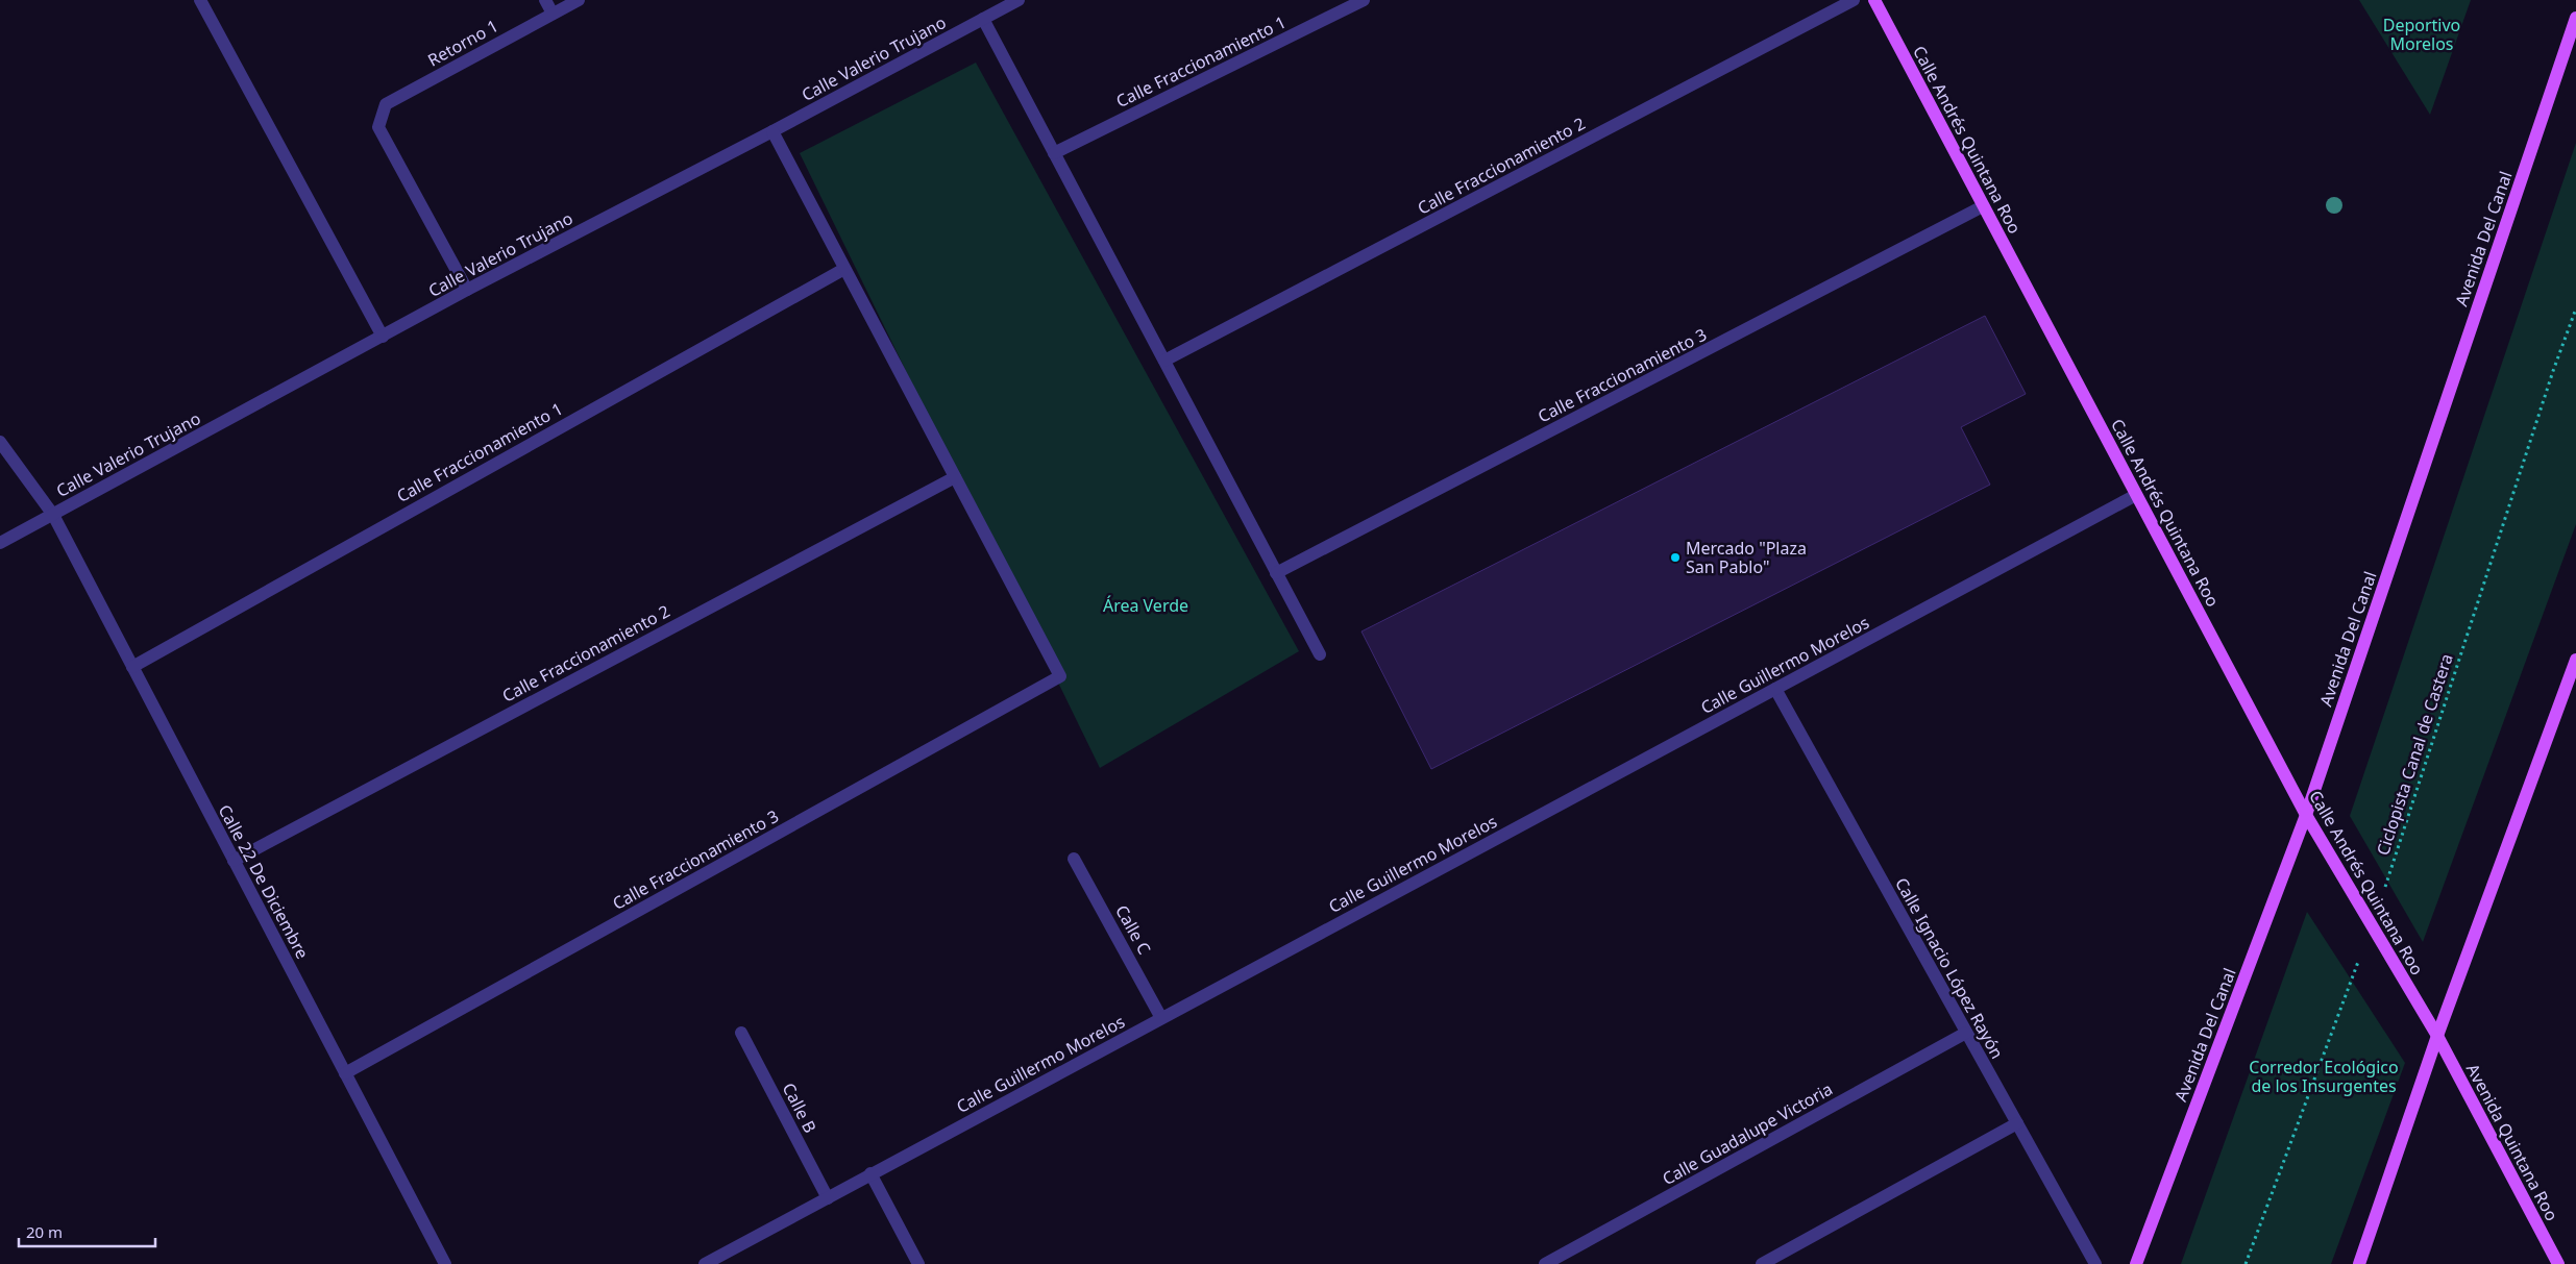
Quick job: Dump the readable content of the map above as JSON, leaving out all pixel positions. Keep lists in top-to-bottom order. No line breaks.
{"streets":{"main road":["Calle Andrés Quintana Roo","Avenida Del Canal","Avenida Quintana Roo"],"street":["Retorno 1","Calle Valerio Trujano","Calle Fraccionamiento 1","Calle Fraccionamiento 2","Calle Fraccionamiento 3","Calle Guillermo Morelos","Calle 22 De Diciembre","Calle C","Calle Ignacio López Rayón","Calle B","Calle Guadalupe Victoria"],"path":["Ciclopista Canal de Castera"]},"crossings":[["Retorno 1","Calle Valerio Trujano"],["Calle Valerio Trujano","Calle 22 De Diciembre"],["Calle Fraccionamiento 1","Calle 22 De Diciembre"],["Calle Andrés Quintana Roo","Avenida Del Canal"],["Calle Andrés Quintana Roo","Calle Fraccionamiento 3"],["Calle Andrés Quintana Roo","Calle Guillermo Morelos"],["Calle Andrés Quintana Roo","Ciclopista Canal de Castera"],["Calle Andrés Quintana Roo","Avenida Quintana Roo"],["Calle Fraccionamiento 2","Calle Fraccionamiento 3"],["Calle Fraccionamiento 2","Calle 22 De Diciembre"],["Calle Fraccionamiento 3","Calle 22 De Diciembre"],["Calle Guillermo Morelos","Calle C"],["Calle Guillermo Morelos","Calle Ignacio López Rayón"],["Calle Guillermo Morelos","Calle B"],["Calle Ignacio López Rayón","Calle Guadalupe Victoria"]],"parks":["Deportivo Morelos","Área Verde","Corredor Ecológico de los Insurgentes"],"places":["Mercado \"Plaza San Pablo\""],"scale_bar":"20 m"}
